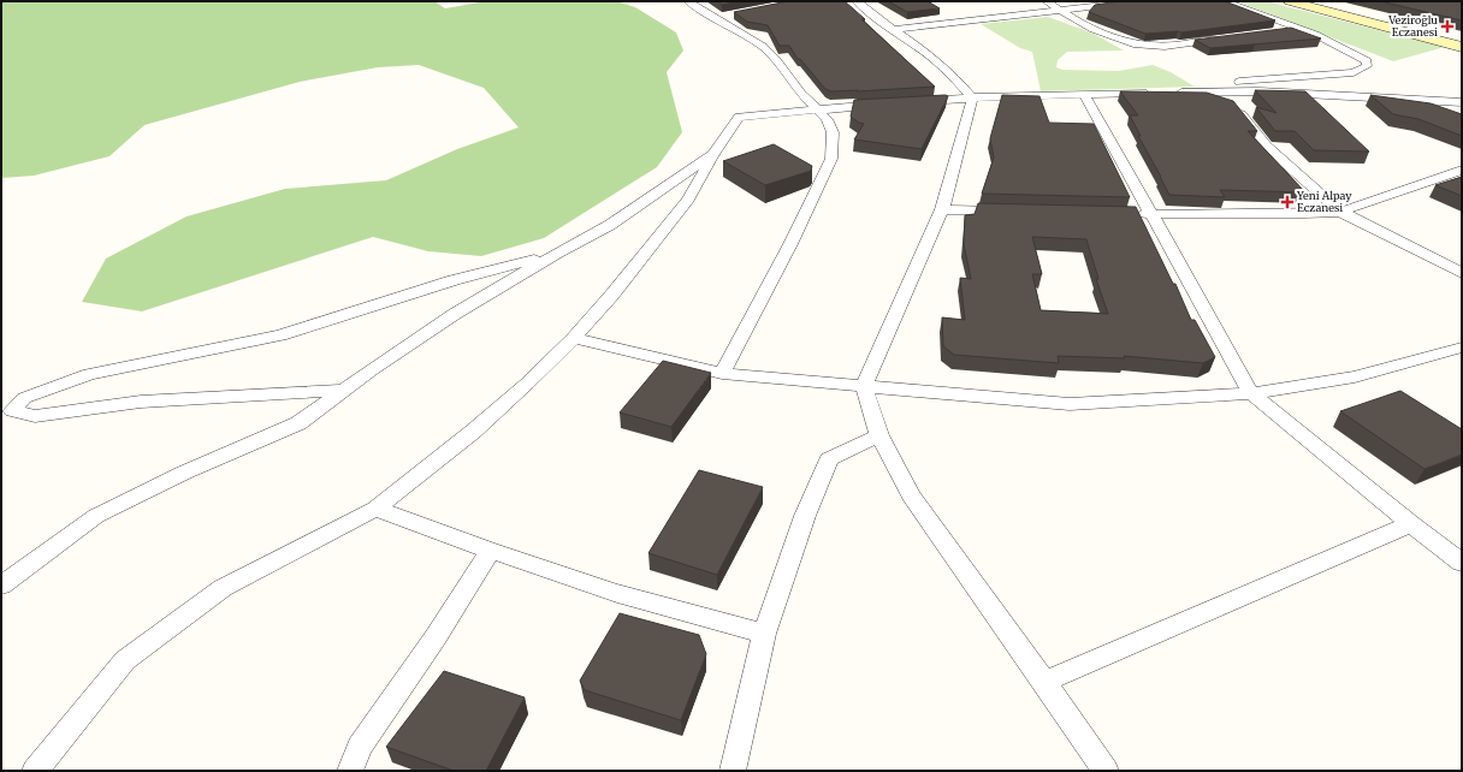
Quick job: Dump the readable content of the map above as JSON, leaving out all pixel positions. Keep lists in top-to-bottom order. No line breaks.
{"places":{"health":["Veziroğlu Eczanesi","Yeni Alpay Eczanesi"]}}
